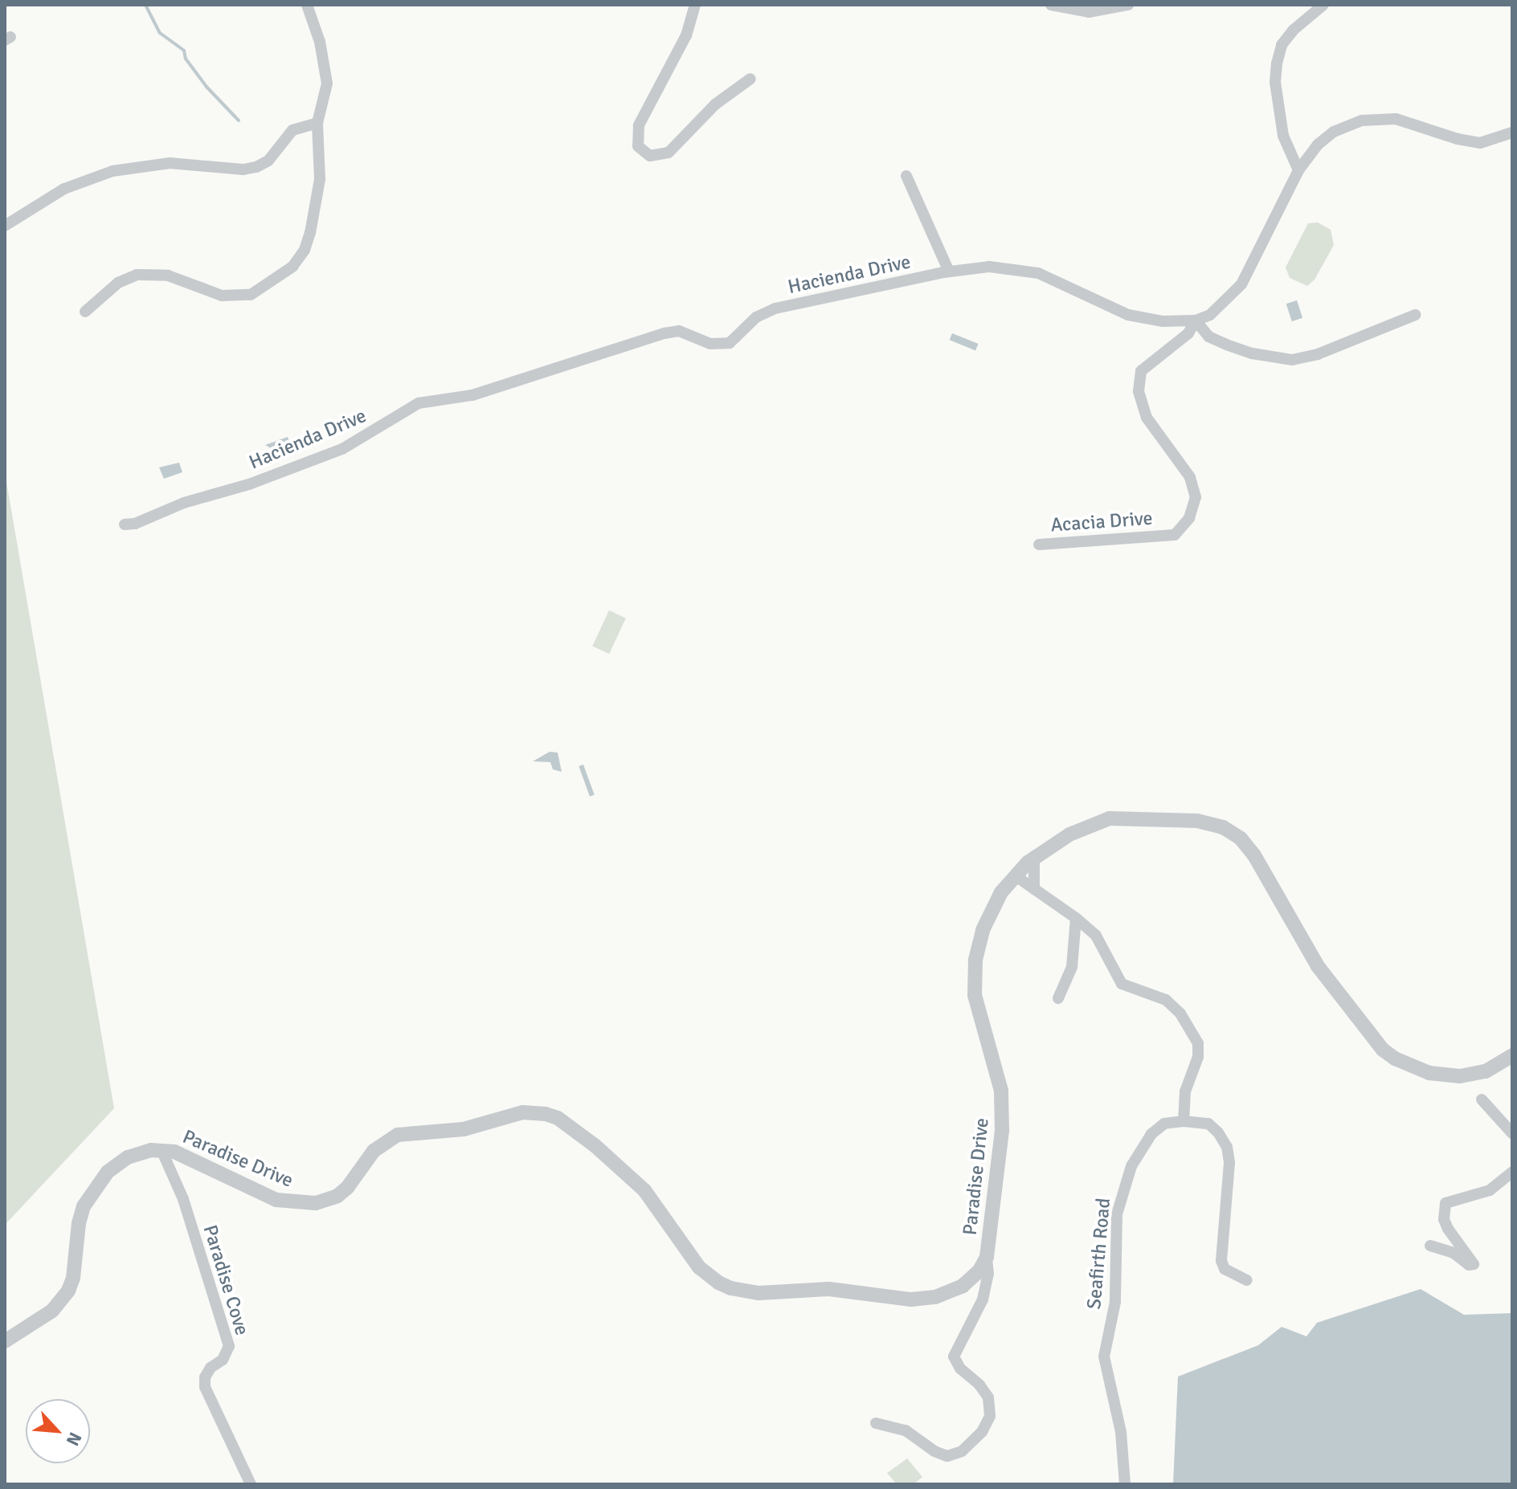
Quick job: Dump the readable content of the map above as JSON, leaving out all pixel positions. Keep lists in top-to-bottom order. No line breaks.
{"streets":{"street":["Hacienda Drive","Acacia Drive","Paradise Drive","Seafirth Road","Paradise Cove"]},"crossings":[["Hacienda Drive","Acacia Drive"],["Paradise Drive","Paradise Cove"]],"north":"bottom right"}
